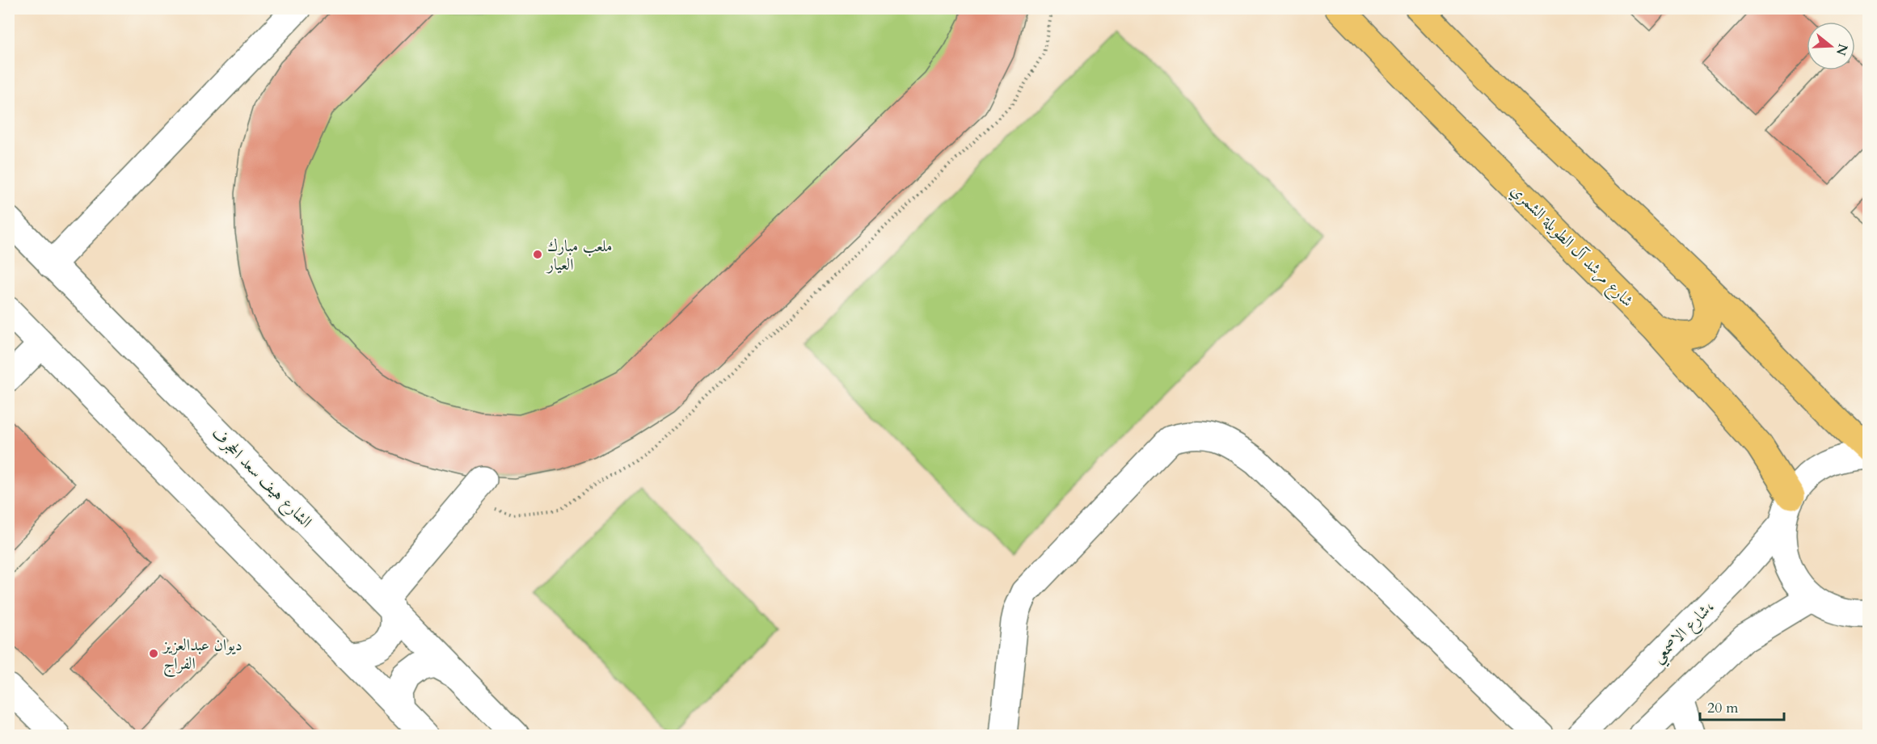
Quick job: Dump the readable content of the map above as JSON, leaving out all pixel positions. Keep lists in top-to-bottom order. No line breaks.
{"streets":{"main road":["شارع مرشد آل الطويلة الشمري"],"street":["الشارع هيف سعد الحجرف","شارع الاصمعي،"]},"places":["ملعب مبارك العيار","ديوان عبدالعزيز الفراج"],"scale_bar":"20 m","north":"right"}
